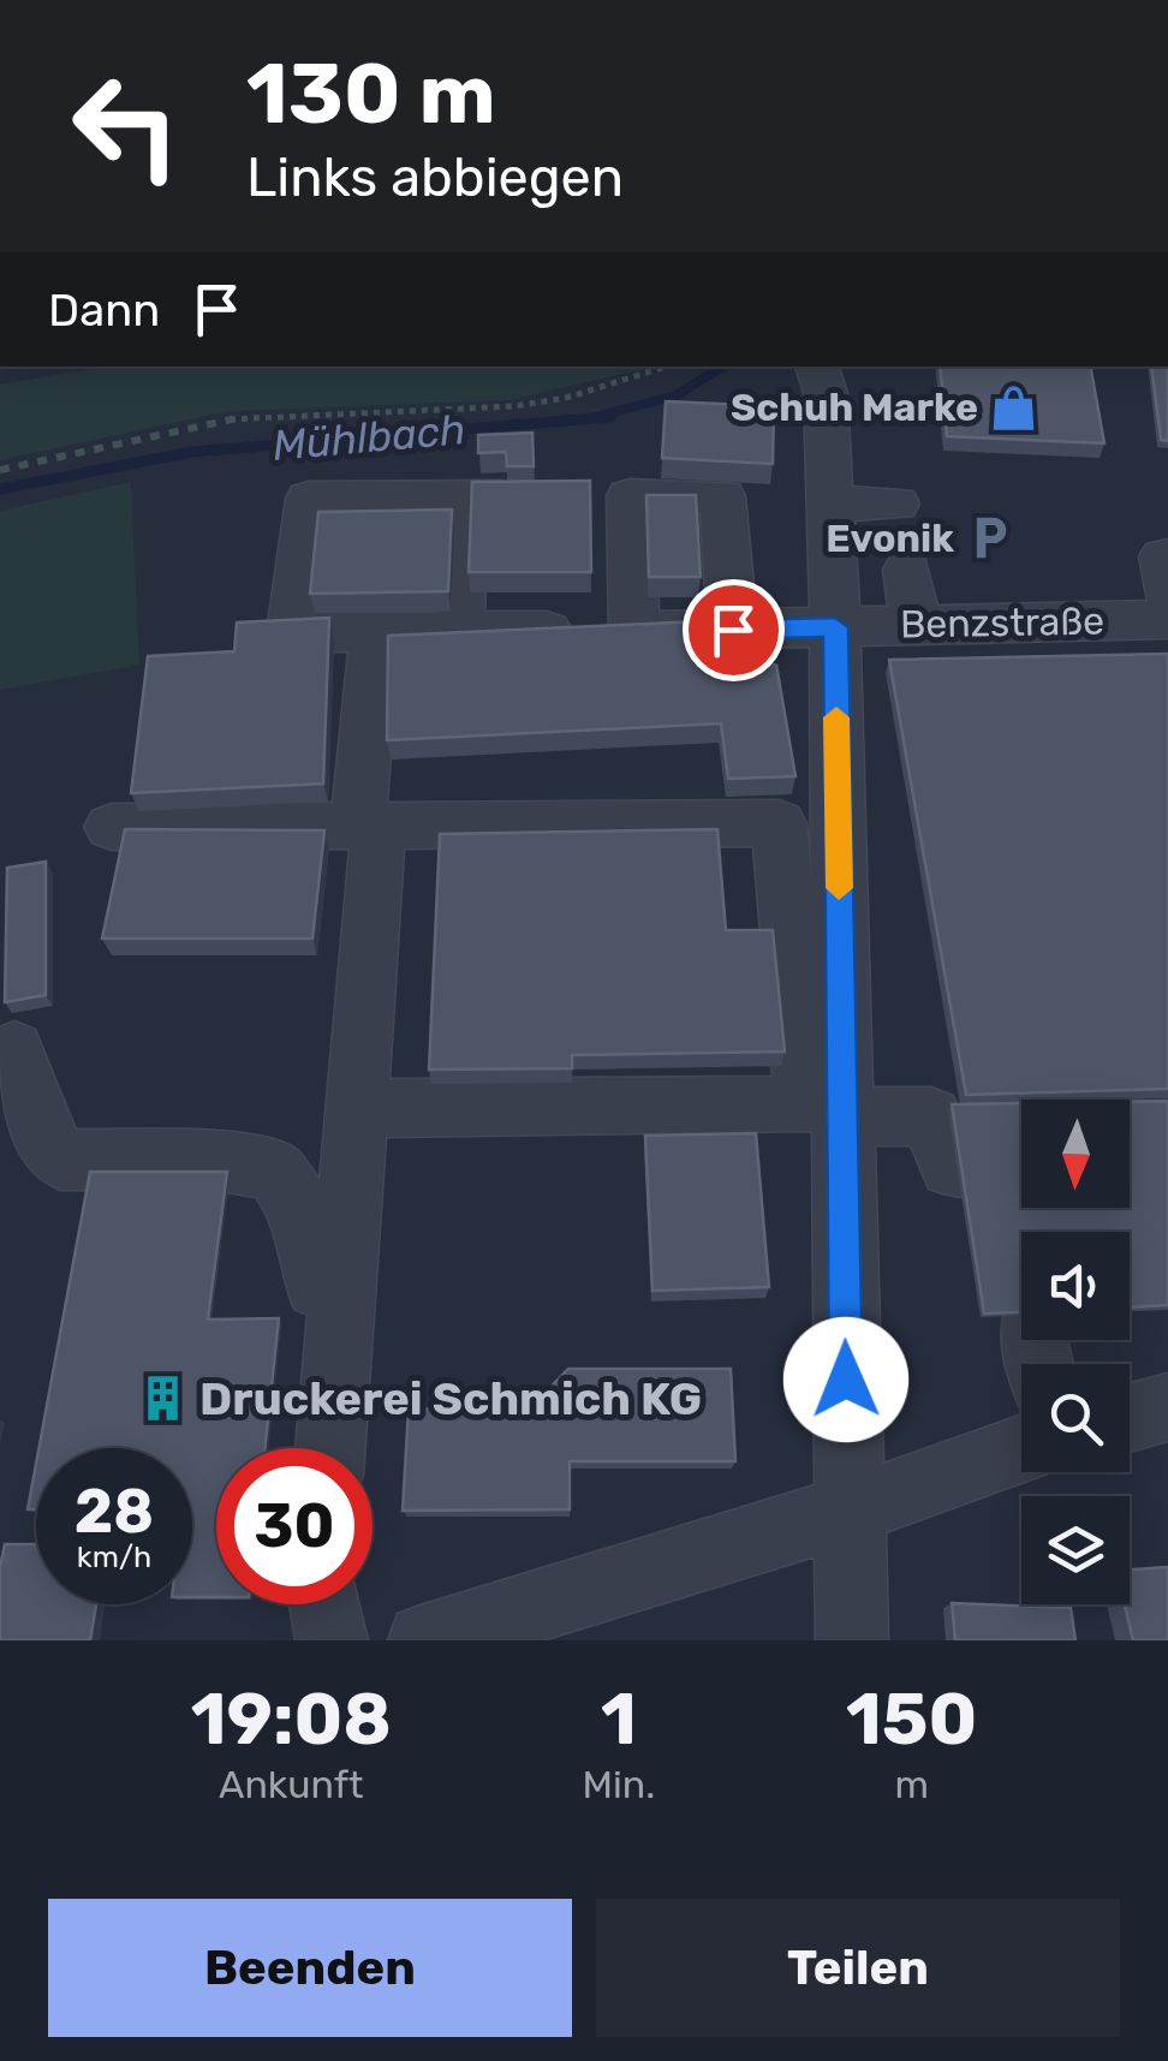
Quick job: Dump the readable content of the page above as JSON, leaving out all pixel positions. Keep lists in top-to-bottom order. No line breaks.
{"streets":{"street":["Benzstraße"]},"water":["Mühlbach"],"places":{"shop":["Schuh Marke"],"parking":["Evonik"],"building":["Druckerei Schmich KG"]},"north":"bottom","page":{"turn":["130 m","Links abbiegen"],"then":"Dann","speed":"28 km/h","limit":"30","eta":["19:08","Ankunft","1","Min.","150","m"],"buttons":["Beenden","Teilen"]}}
